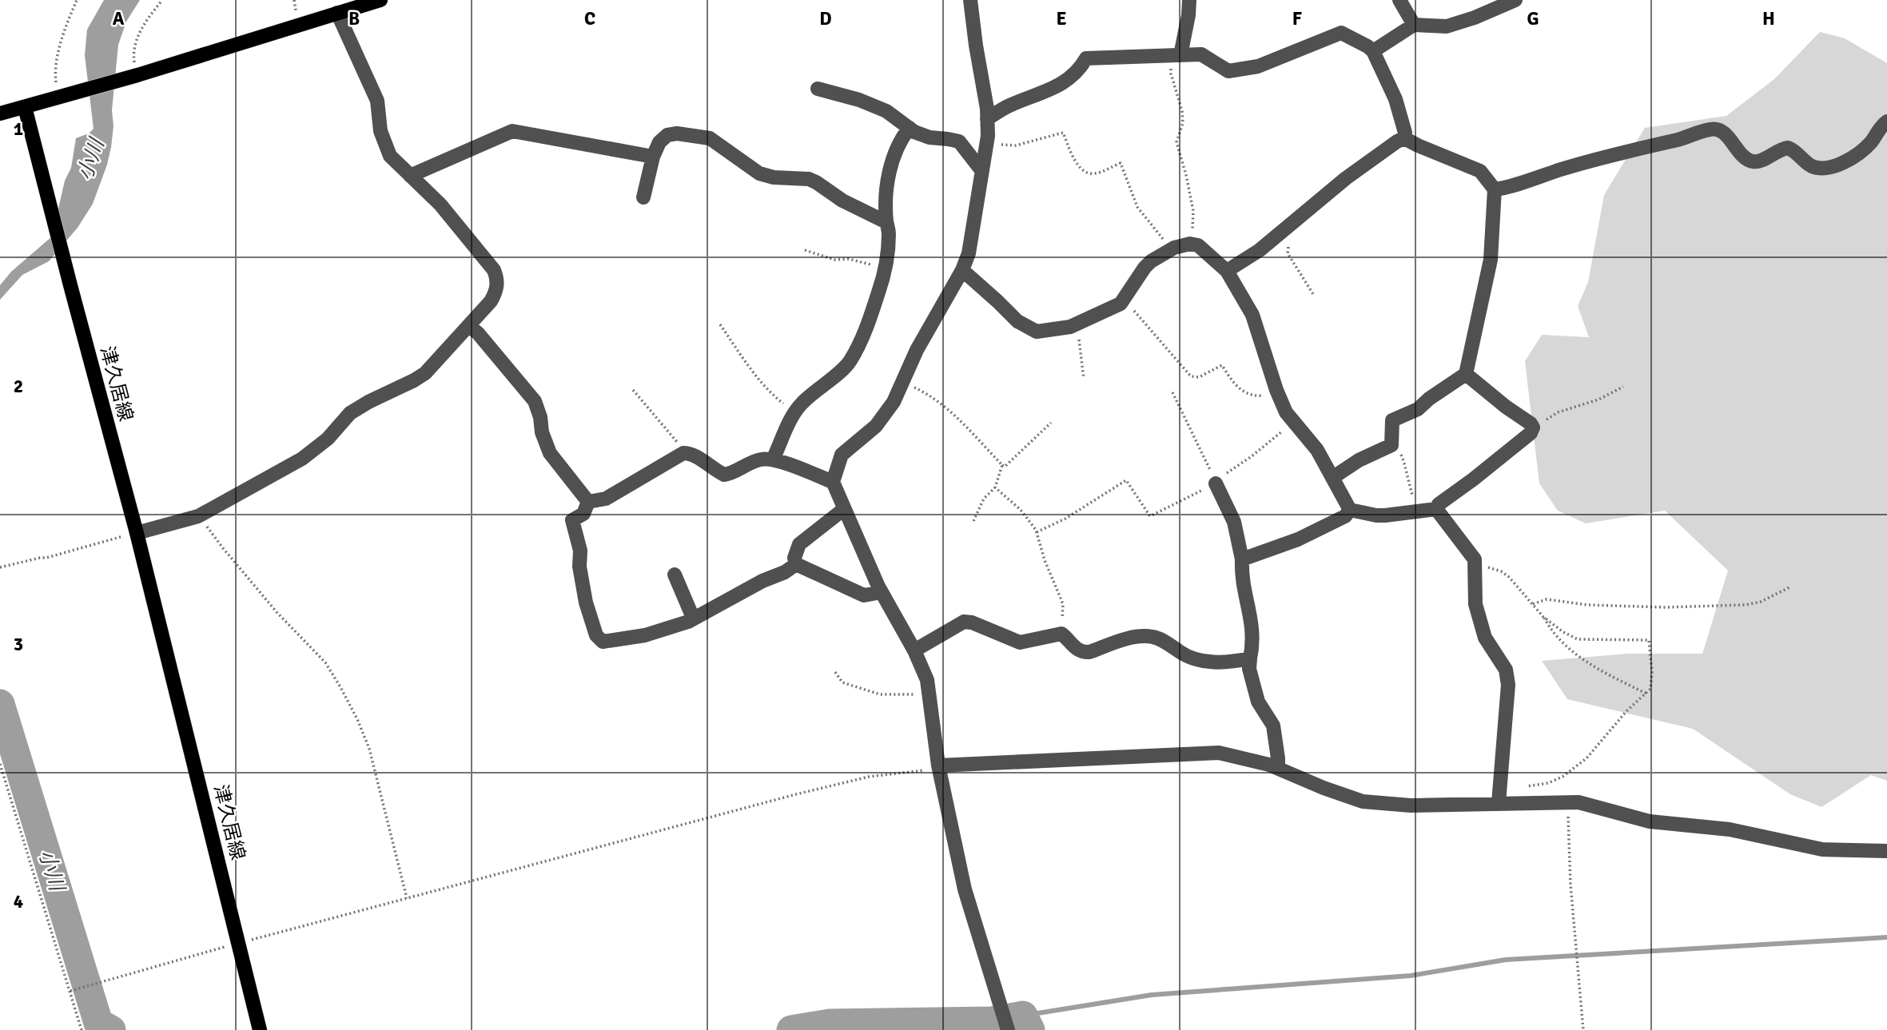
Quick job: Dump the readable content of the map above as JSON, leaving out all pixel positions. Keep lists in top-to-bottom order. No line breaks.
{"streets":{"main road":["津久居線"]},"water":["小川"],"grid":{"columns":["A","B","C","D","E","F","G","H"],"rows":["1","2","3","4"]}}
